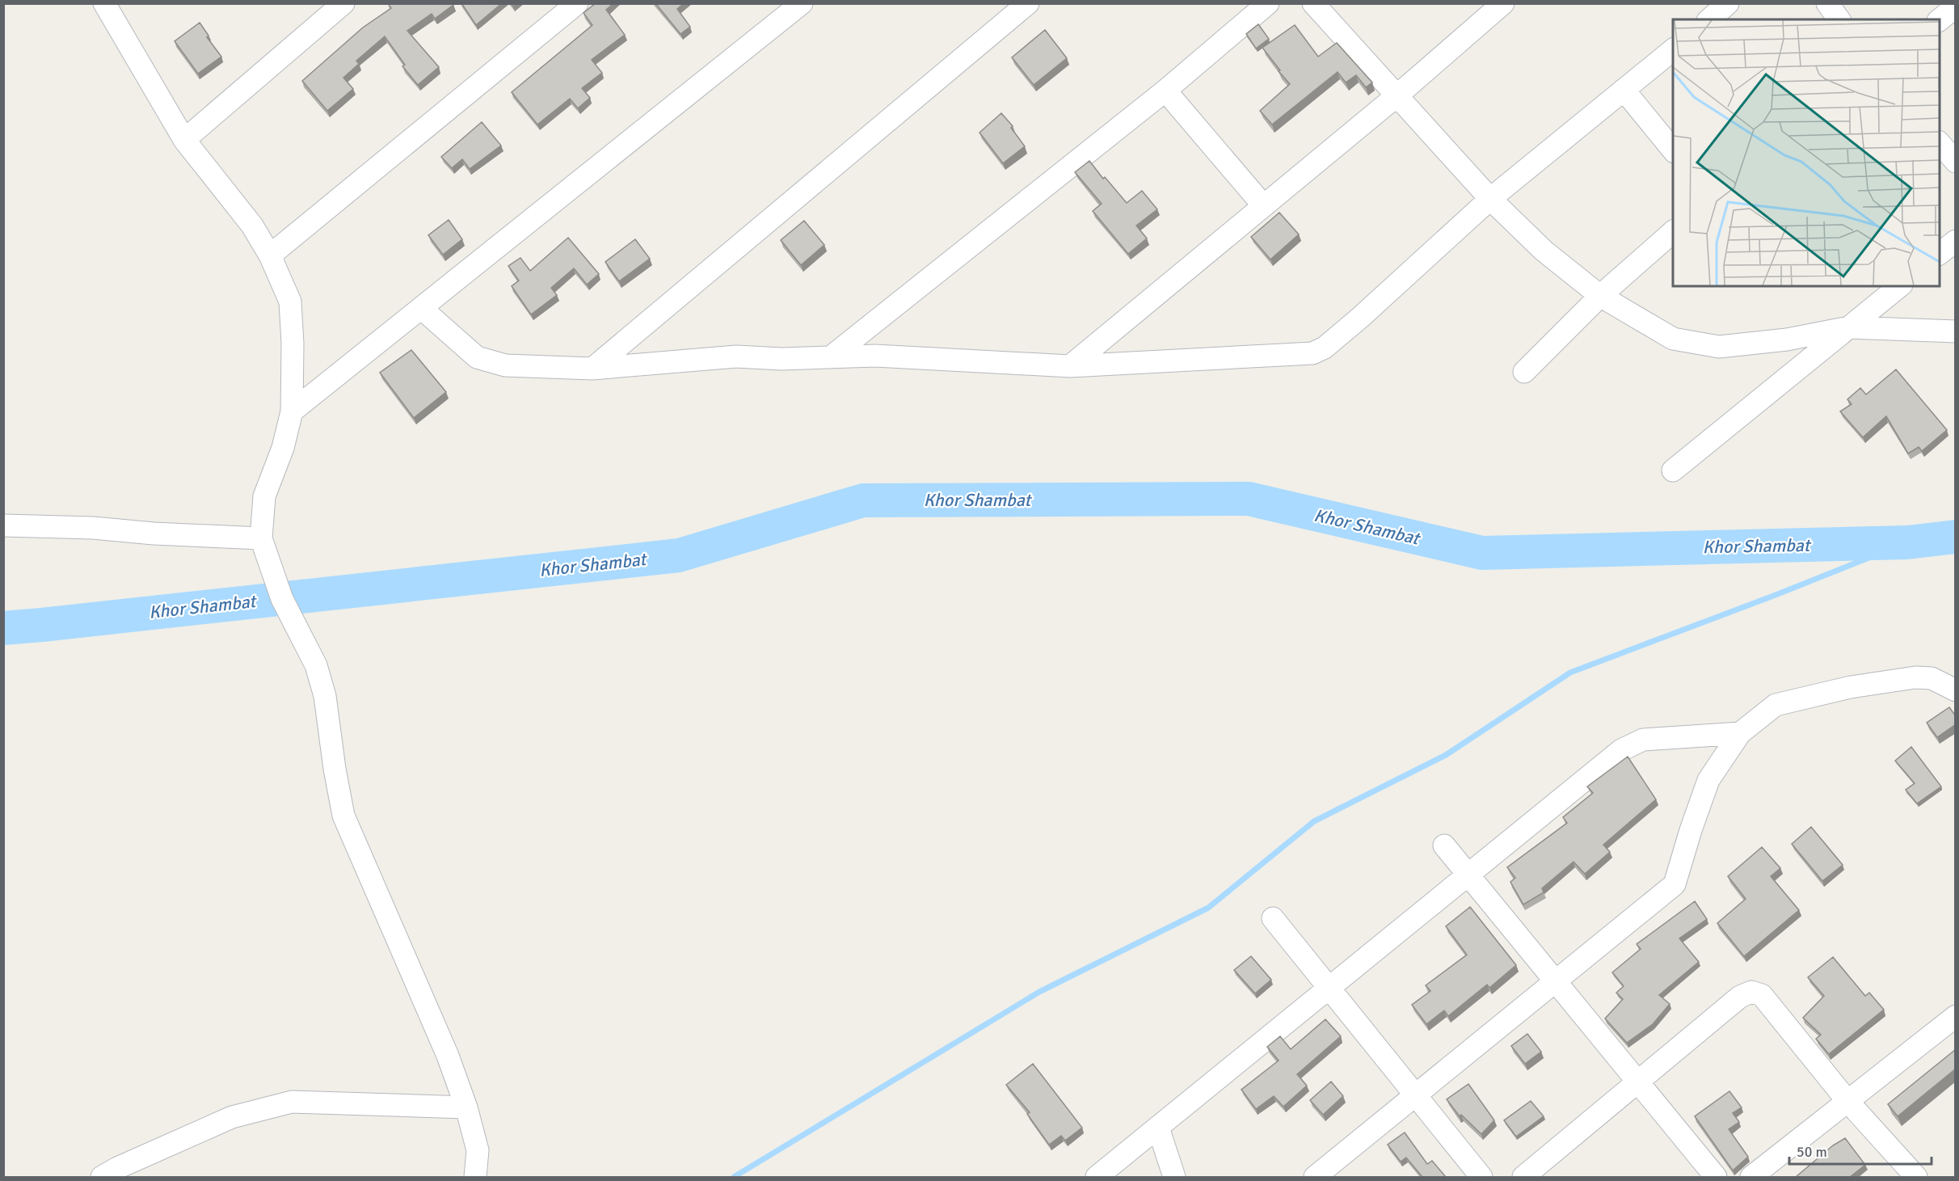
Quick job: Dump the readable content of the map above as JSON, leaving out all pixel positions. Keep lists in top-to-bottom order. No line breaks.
{"water":["Khor Shambat"],"scale_bar":"50 m"}
